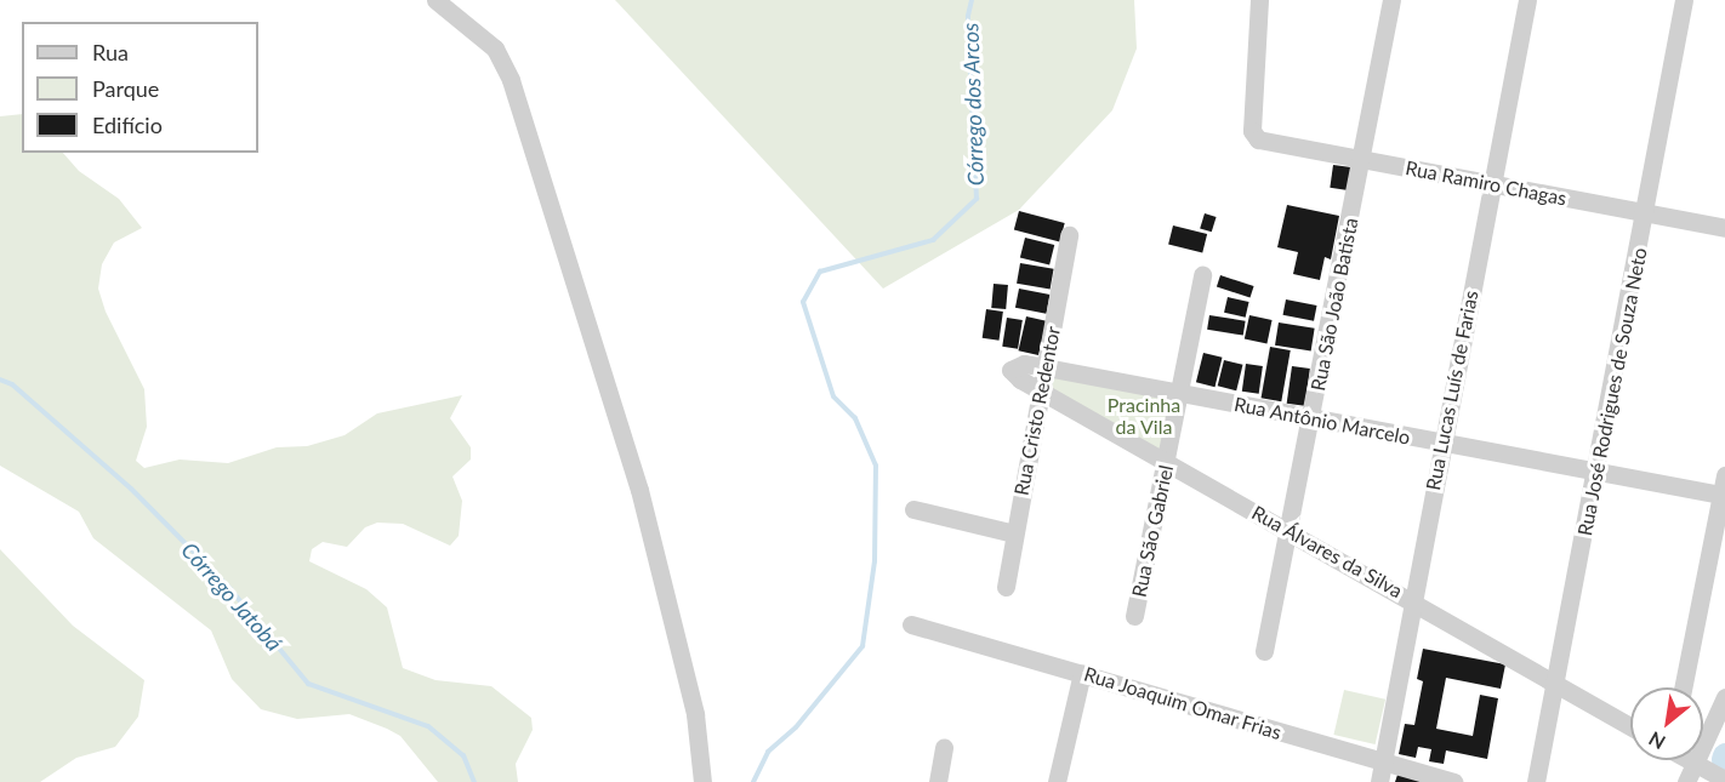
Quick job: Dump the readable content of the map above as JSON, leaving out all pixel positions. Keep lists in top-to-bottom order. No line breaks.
{"streets":{"street":["Rua Ramiro Chagas","Rua São João Batista","Rua Lucas Luís de Farias","Rua José Rodrigues de Souza Neto","Rua Cristo Redentor","Rua Antônio Marcelo","Rua São Gabriel","Rua Álvares da Silva","Rua Joaquim Omar Frias"]},"crossings":[["Rua Ramiro Chagas","Rua São João Batista"],["Rua Ramiro Chagas","Rua Lucas Luís de Farias"],["Rua Ramiro Chagas","Rua José Rodrigues de Souza Neto"],["Rua São João Batista","Rua Antônio Marcelo"],["Rua São João Batista","Rua Álvares da Silva"],["Rua Lucas Luís de Farias","Rua Antônio Marcelo"],["Rua Lucas Luís de Farias","Rua Álvares da Silva"],["Rua Lucas Luís de Farias","Rua Joaquim Omar Frias"],["Rua José Rodrigues de Souza Neto","Rua Antônio Marcelo"],["Rua José Rodrigues de Souza Neto","Rua Álvares da Silva"],["Rua Cristo Redentor","Rua Antônio Marcelo"],["Rua Cristo Redentor","Rua Álvares da Silva"],["Rua Antônio Marcelo","Rua São Gabriel"],["Rua Antônio Marcelo","Rua Álvares da Silva"],["Rua São Gabriel","Rua Álvares da Silva"]],"water":["Córrego dos Arcos","Córrego Jatobá"],"parks":["Pracinha da Vila"],"legend":["Rua","Parque","Edifício"],"north":"bottom left"}
